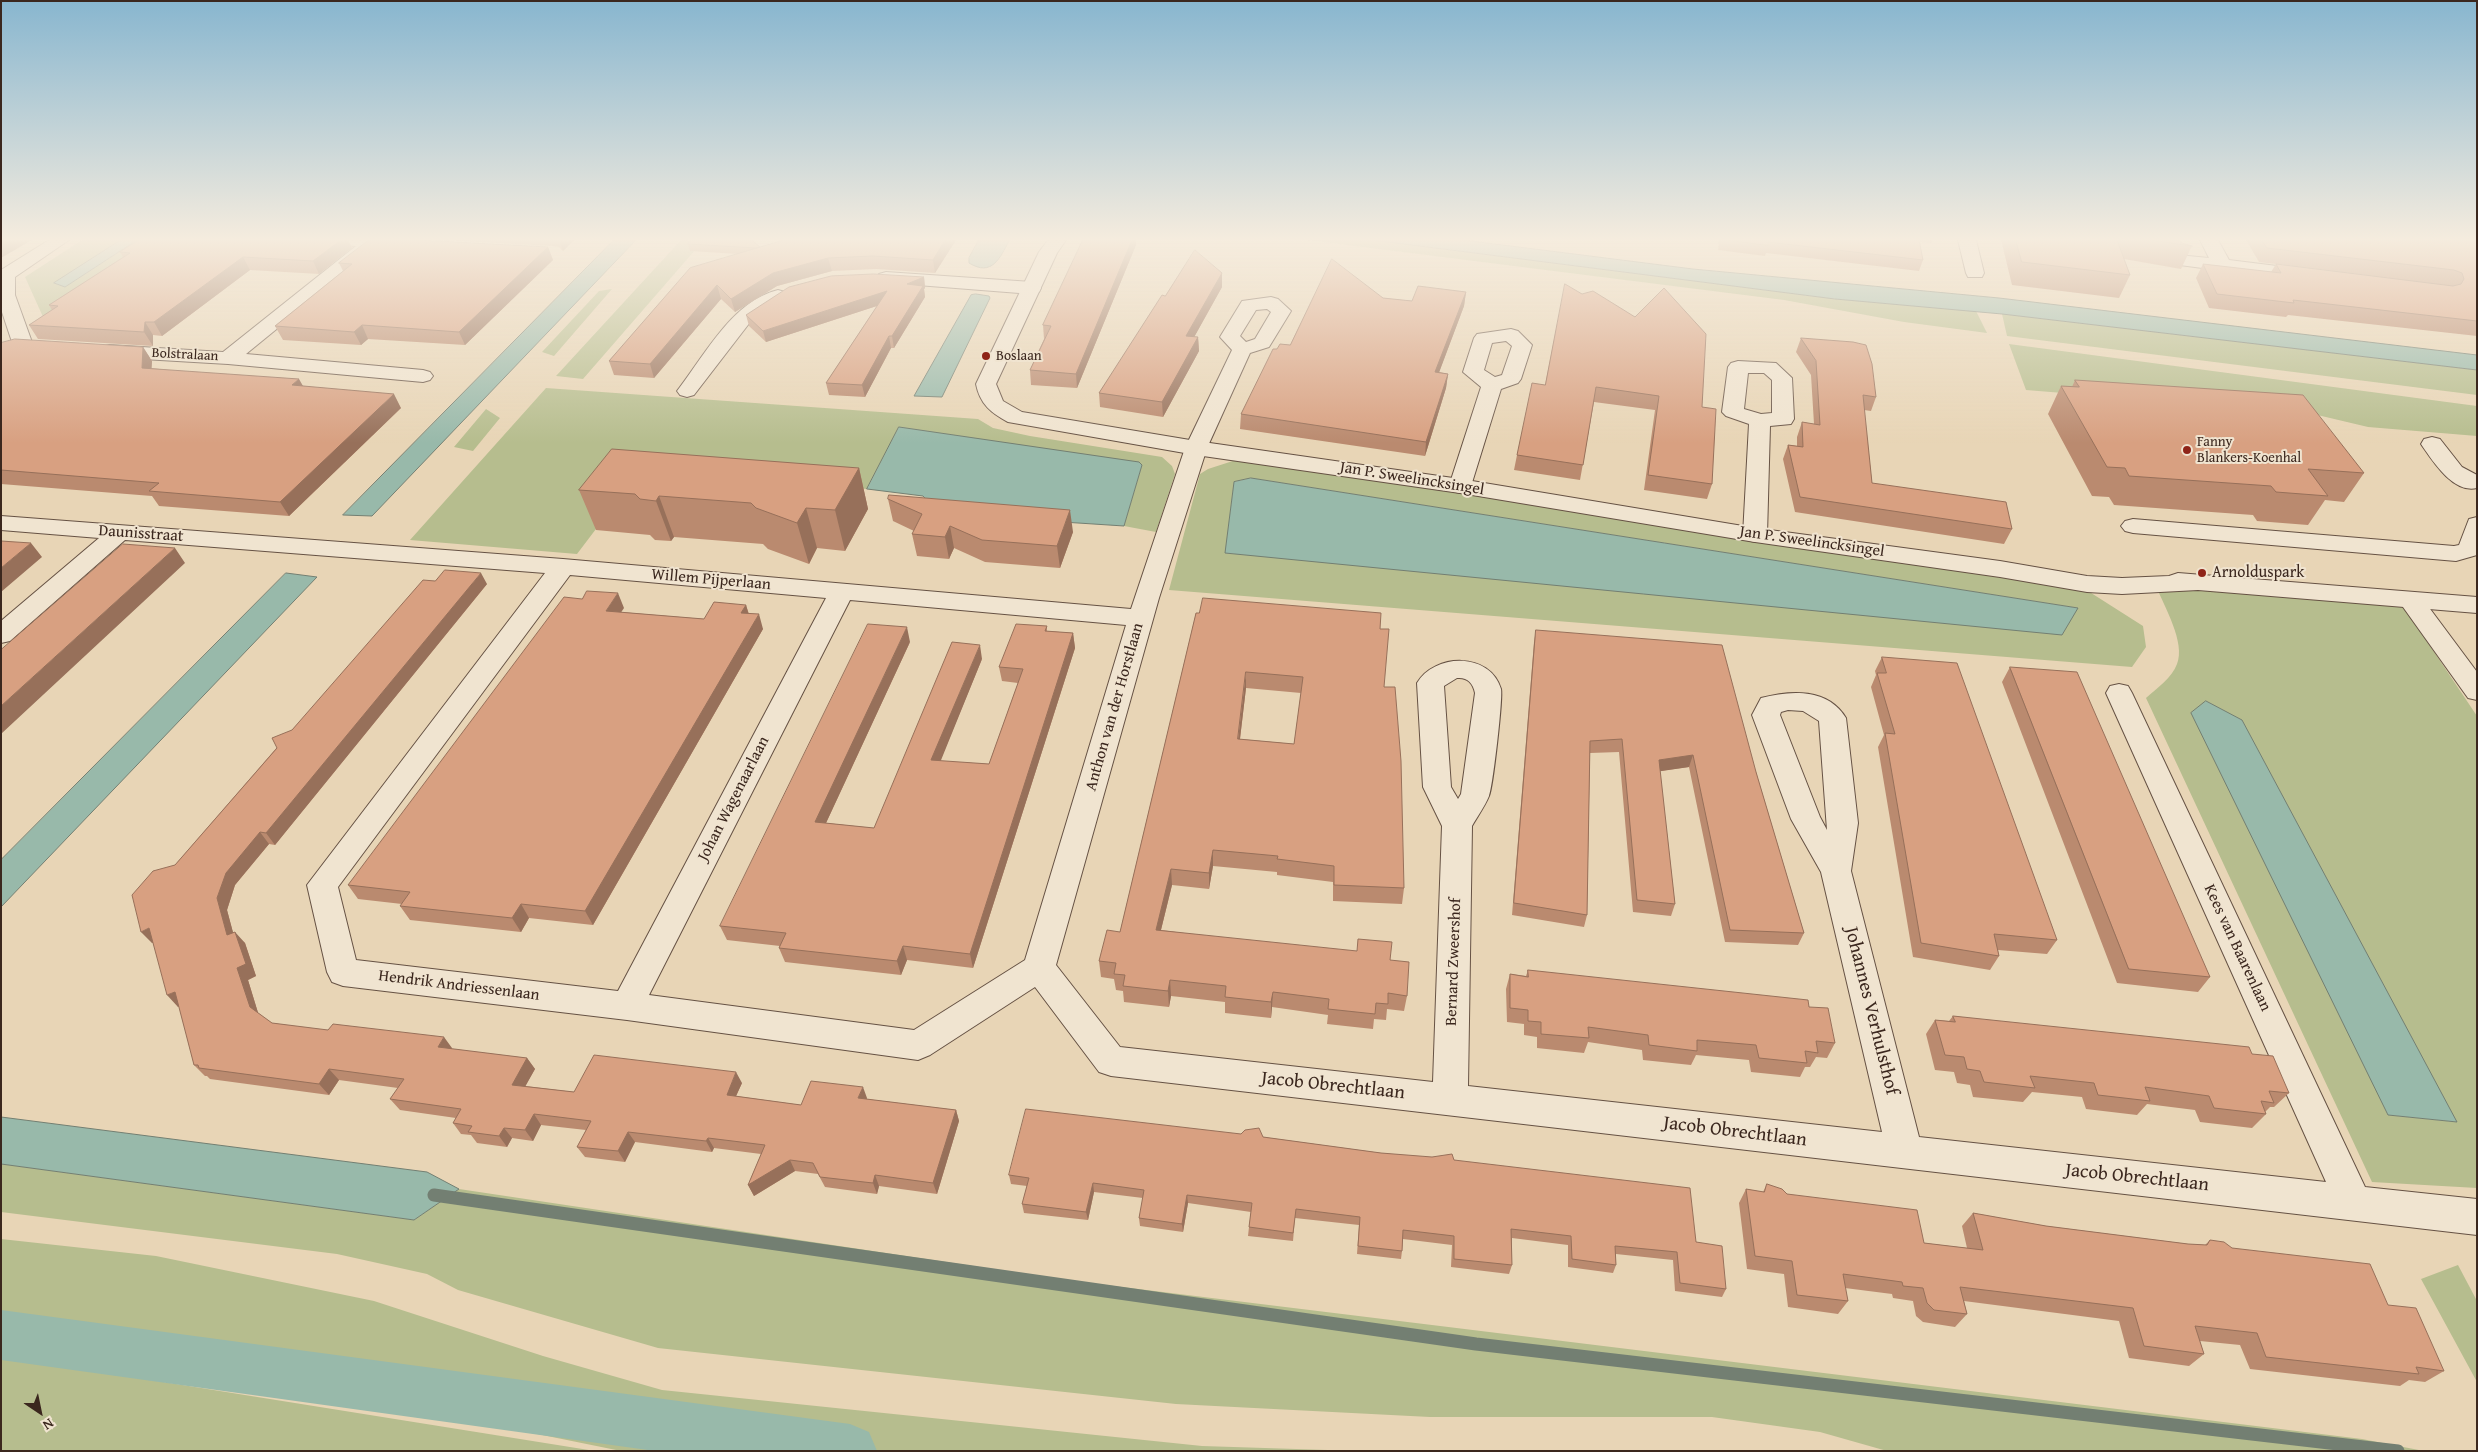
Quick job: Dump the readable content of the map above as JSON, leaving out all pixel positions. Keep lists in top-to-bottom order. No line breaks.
{"streets":{"street":["Bolstralaan","Jan P. Sweelincksingel","Daunisstraat","Willem Pijperlaan","Anthon van der Horstlaan","Johan Wagenaarlaan","Kees van Baarenlaan","Bernard Zweershof","Hendrik Andriessenlaan","Johannes Verhulsthof","Jacob Obrechtlaan"]},"crossings":[["Jan P. Sweelincksingel","Anthon van der Horstlaan"],["Daunisstraat","Willem Pijperlaan"],["Willem Pijperlaan","Anthon van der Horstlaan"],["Willem Pijperlaan","Johan Wagenaarlaan"],["Willem Pijperlaan","Hendrik Andriessenlaan"],["Anthon van der Horstlaan","Hendrik Andriessenlaan"],["Anthon van der Horstlaan","Jacob Obrechtlaan"],["Johan Wagenaarlaan","Hendrik Andriessenlaan"],["Kees van Baarenlaan","Jacob Obrechtlaan"],["Bernard Zweershof","Jacob Obrechtlaan"],["Hendrik Andriessenlaan","Jacob Obrechtlaan"],["Johannes Verhulsthof","Jacob Obrechtlaan"]],"places":["Boslaan","Fanny Blankers-Koenhal","Arnolduspark"],"north":"bottom right"}
